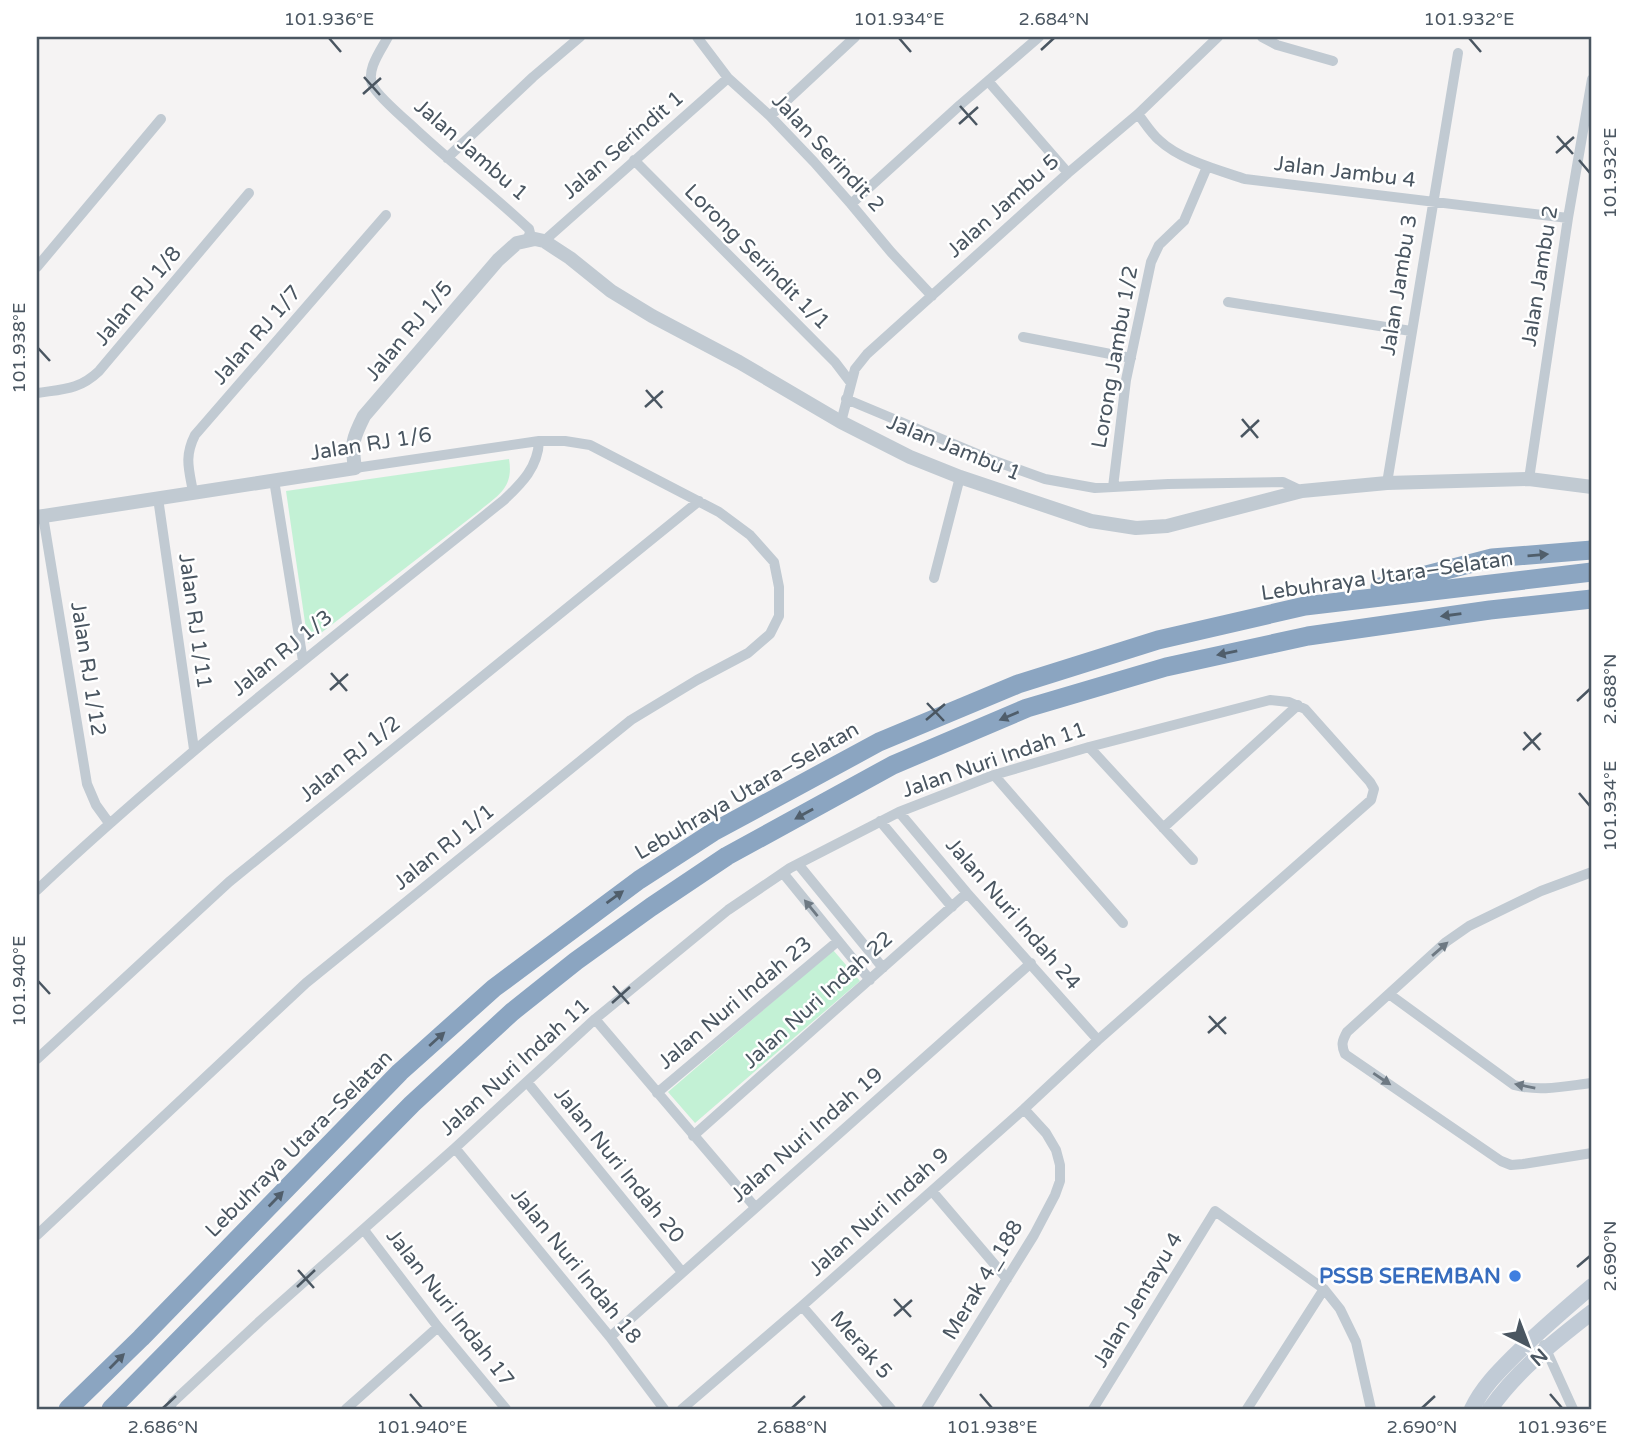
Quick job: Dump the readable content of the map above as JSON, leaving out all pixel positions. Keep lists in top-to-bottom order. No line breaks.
{"streets":{"highway":["Lebuhraya Utara–Selatan"],"street":["Jalan Serindit 1","Jalan Jambu 1","Jalan Serindit 2","Jalan Jambu 4","Jalan Jambu 5","Lorong Serindit 1/1","Jalan Jambu 2","Jalan Jambu 3","Jalan RJ 1/8","Jalan RJ 1/5","Jalan RJ 1/7","Lorong Jambu 1/2","Jalan RJ 1/6","Jalan RJ 1/11","Jalan RJ 1/3","Jalan RJ 1/12","Jalan RJ 1/2","Jalan Nuri Indah 11","Jalan RJ 1/1","Jalan Nuri Indah 24","Jalan Nuri Indah 22","Jalan Nuri Indah 23","Jalan Nuri Indah 19","Jalan Nuri Indah 20","Jalan Nuri Indah 9","Jalan Nuri Indah 18","Merak 4_188","Jalan Jentayu 4","Jalan Nuri Indah 17","Merak 5"]},"crossings":[["Jalan Serindit 1","Jalan Jambu 1"],["Jalan Serindit 1","Jalan Serindit 2"],["Jalan Serindit 1","Lorong Serindit 1/1"],["Jalan Jambu 1","Jalan Jambu 5"],["Jalan Jambu 1","Jalan Jambu 2"],["Jalan Jambu 1","Jalan Jambu 3"],["Jalan Jambu 1","Jalan RJ 1/5"],["Jalan Serindit 2","Jalan Jambu 5"],["Jalan Jambu 4","Jalan Jambu 5"],["Jalan Jambu 4","Jalan Jambu 2"],["Jalan Jambu 4","Jalan Jambu 3"],["Jalan Jambu 4","Lorong Jambu 1/2"],["Jalan Jambu 5","Lorong Serindit 1/1"],["Jalan RJ 1/5","Jalan RJ 1/6"],["Jalan RJ 1/7","Jalan RJ 1/6"],["Jalan RJ 1/6","Jalan RJ 1/11"],["Jalan RJ 1/6","Jalan RJ 1/3"],["Jalan RJ 1/6","Jalan RJ 1/12"],["Jalan RJ 1/6","Jalan RJ 1/2"],["Jalan RJ 1/6","Jalan RJ 1/1"],["Jalan RJ 1/11","Jalan RJ 1/3"],["Jalan RJ 1/3","Jalan RJ 1/12"],["Jalan RJ 1/2","Jalan RJ 1/1"],["Jalan Nuri Indah 11","Jalan Nuri Indah 24"],["Jalan Nuri Indah 11","Jalan Nuri Indah 20"],["Jalan Nuri Indah 11","Jalan Nuri Indah 9"],["Jalan Nuri Indah 11","Jalan Nuri Indah 18"],["Jalan Nuri Indah 11","Jalan Nuri Indah 17"],["Jalan Nuri Indah 24","Jalan Nuri Indah 22"],["Jalan Nuri Indah 24","Jalan Nuri Indah 19"],["Jalan Nuri Indah 24","Jalan Nuri Indah 9"],["Jalan Nuri Indah 19","Jalan Nuri Indah 20"],["Jalan Nuri Indah 19","Jalan Nuri Indah 18"],["Jalan Nuri Indah 9","Merak 4_188"],["Jalan Nuri Indah 9","Merak 5"]],"places":["PSSB SEREMBAN"],"north":"bottom right","coordinates":["101.936°E","101.934°E","2.684°N","101.932°E","101.938°E","2.688°N","101.940°E","2.690°N","2.686°N"]}
